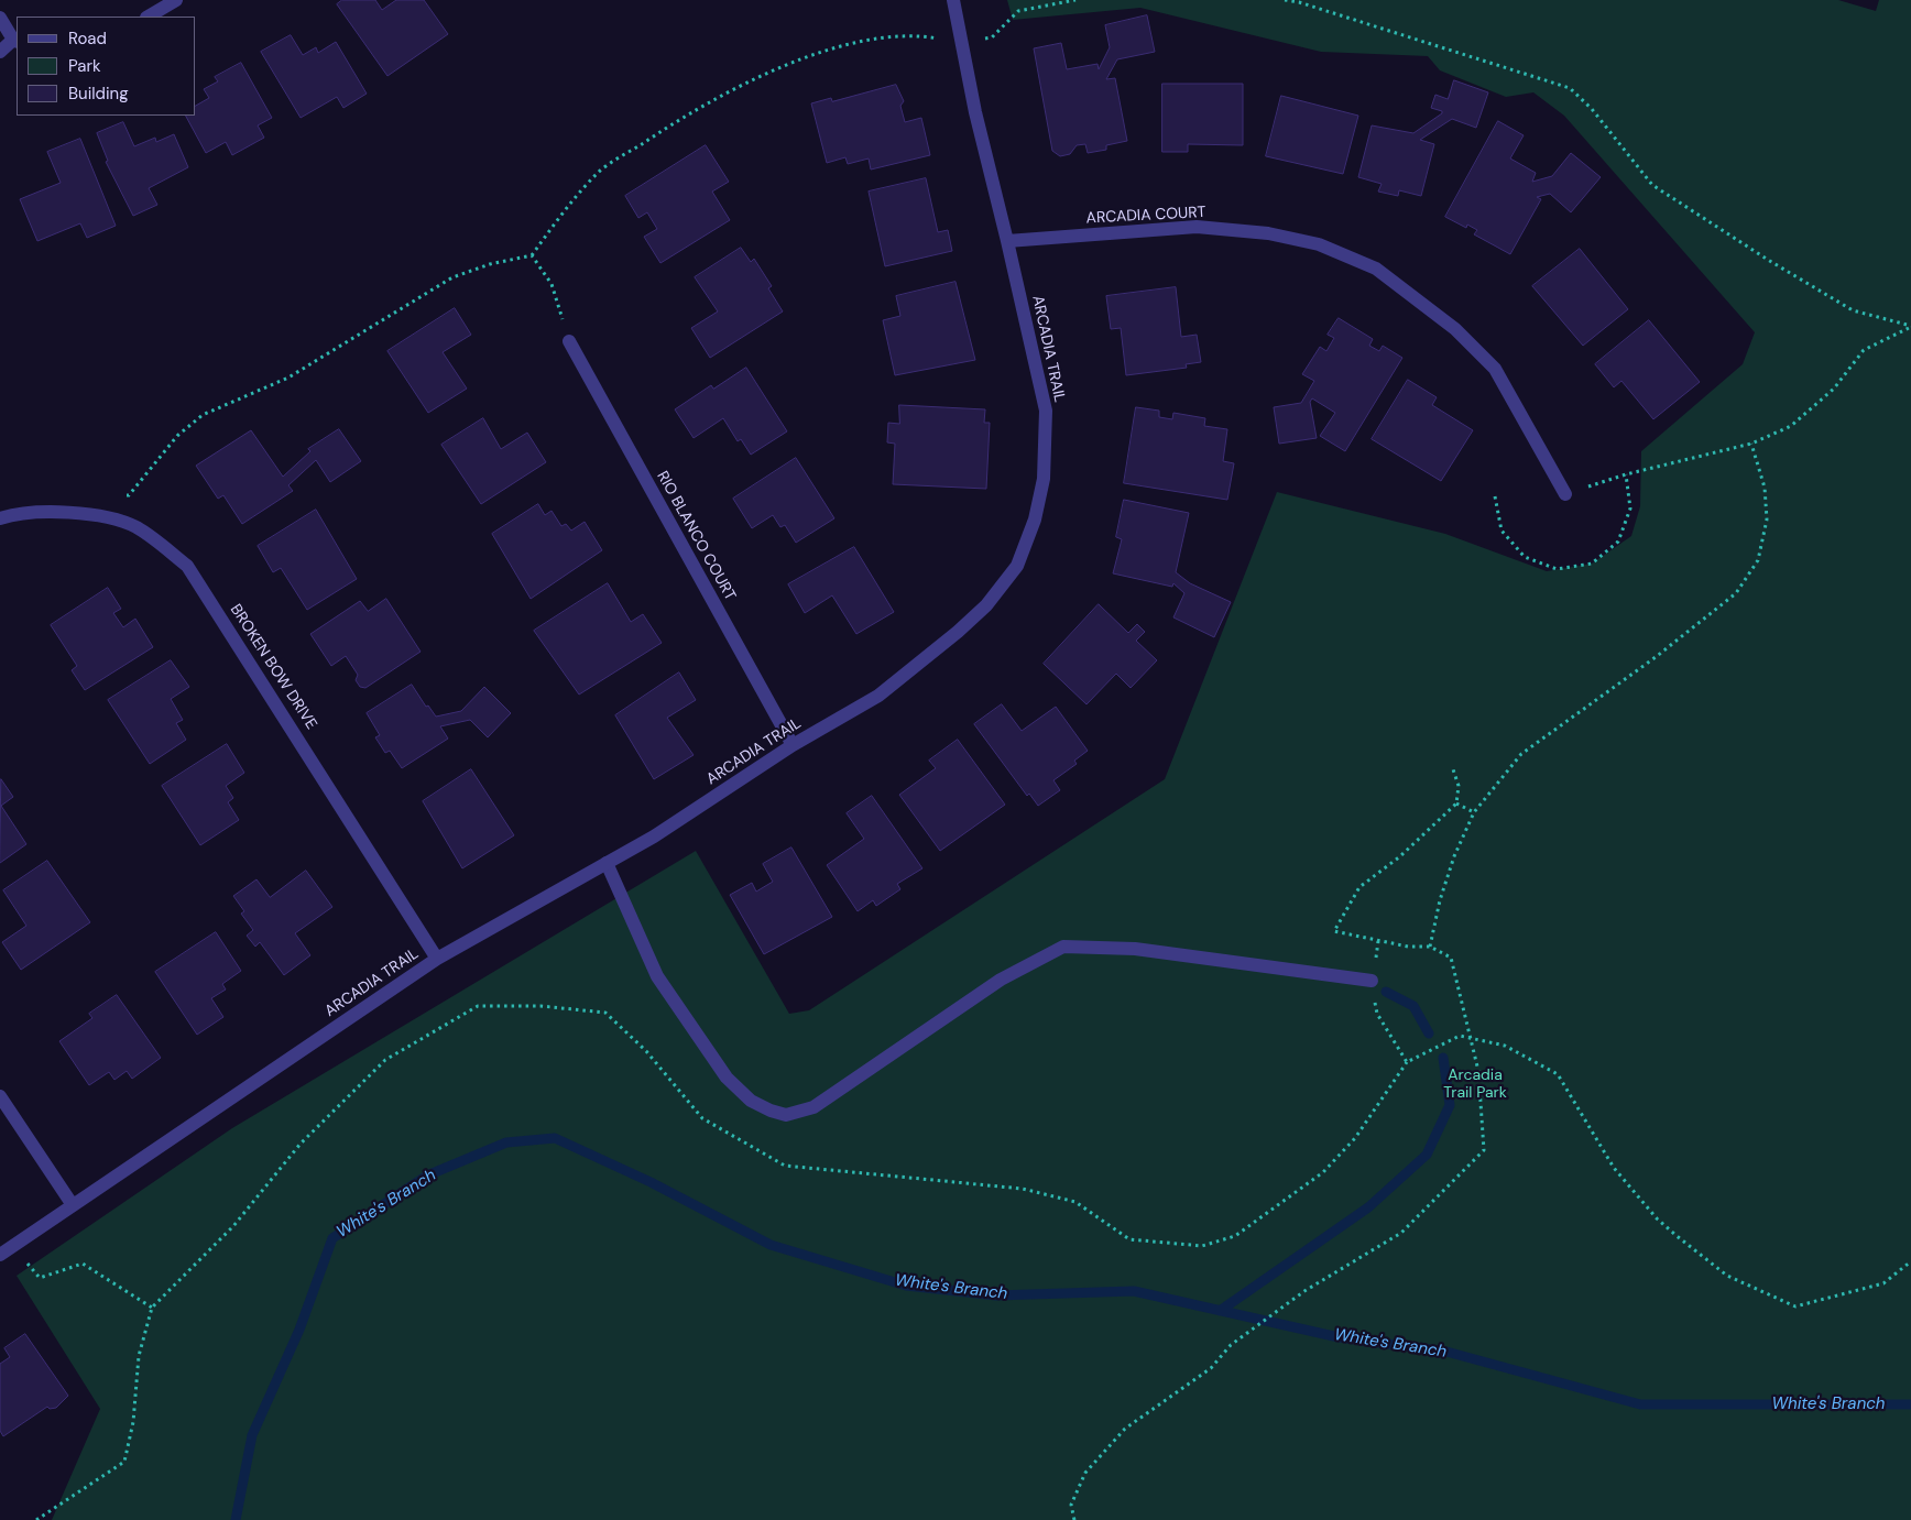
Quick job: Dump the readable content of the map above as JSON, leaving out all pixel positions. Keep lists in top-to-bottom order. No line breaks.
{"streets":{"street":["ARCADIA COURT","ARCADIA TRAIL","RIO BLANCO COURT","BROKEN BOW DRIVE"]},"crossings":[["ARCADIA COURT","ARCADIA TRAIL"],["ARCADIA TRAIL","RIO BLANCO COURT"],["ARCADIA TRAIL","BROKEN BOW DRIVE"]],"water":["White's Branch"],"parks":["Arcadia Trail Park"],"legend":["Road","Park","Building"]}
